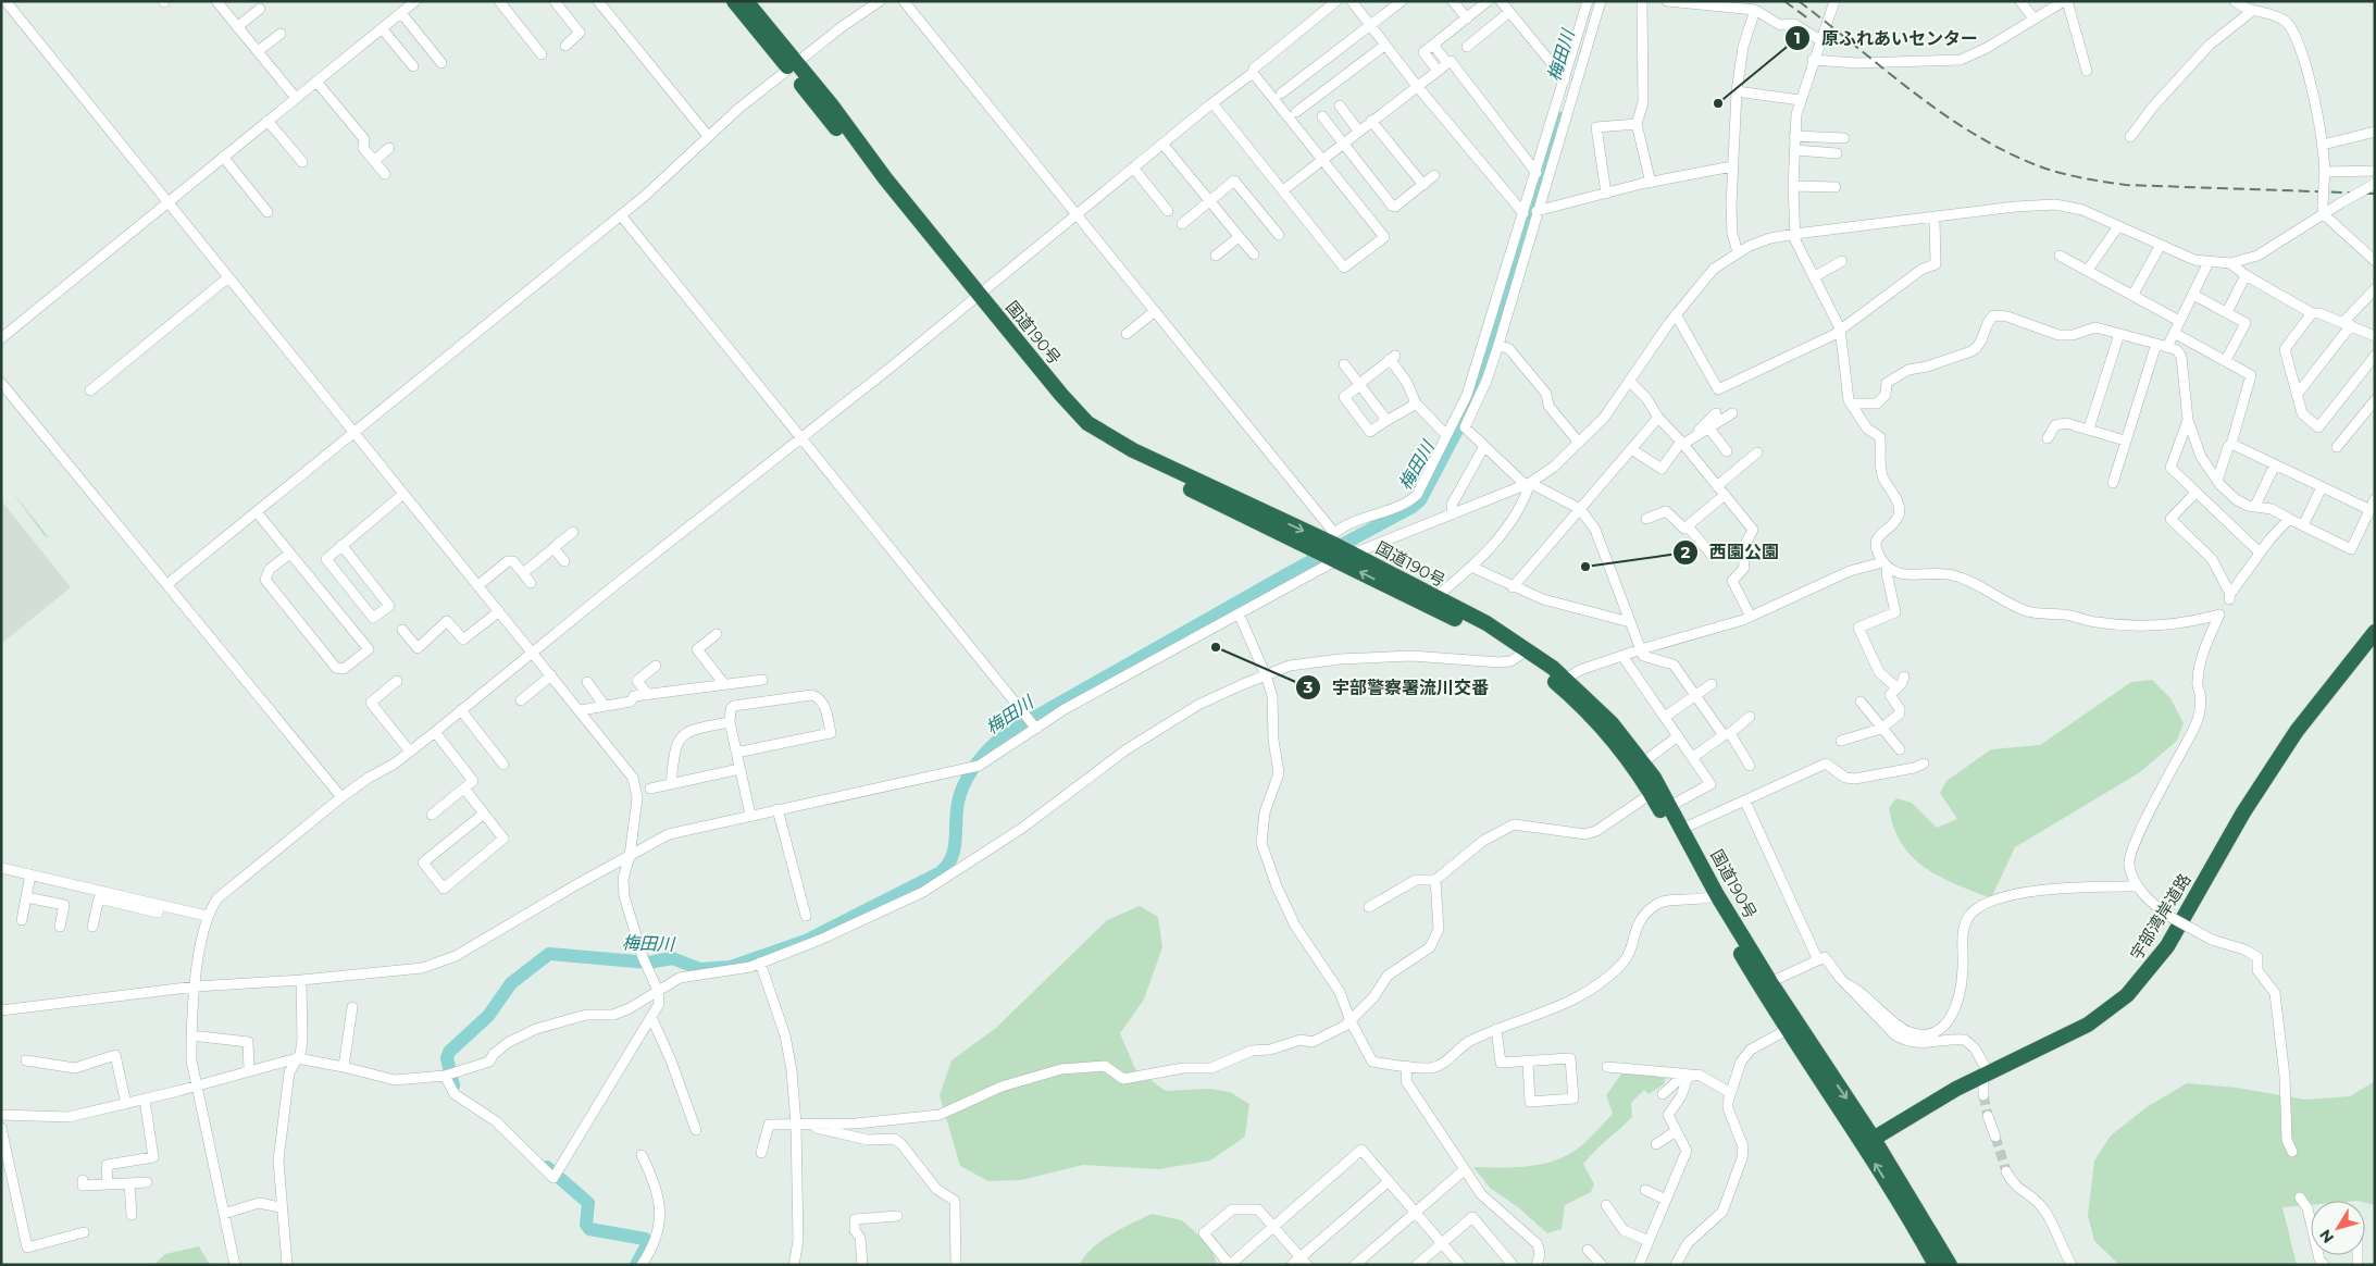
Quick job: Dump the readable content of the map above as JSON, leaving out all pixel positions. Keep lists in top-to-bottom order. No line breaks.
{"streets":{"highway":["国道190号","宇部湾岸道路"]},"crossings":[["国道190号","宇部湾岸道路"]],"water":["梅田川"],"places":["原ふれあいセンター","西園公園","宇部警察署流川交番"],"north":"bottom left"}
